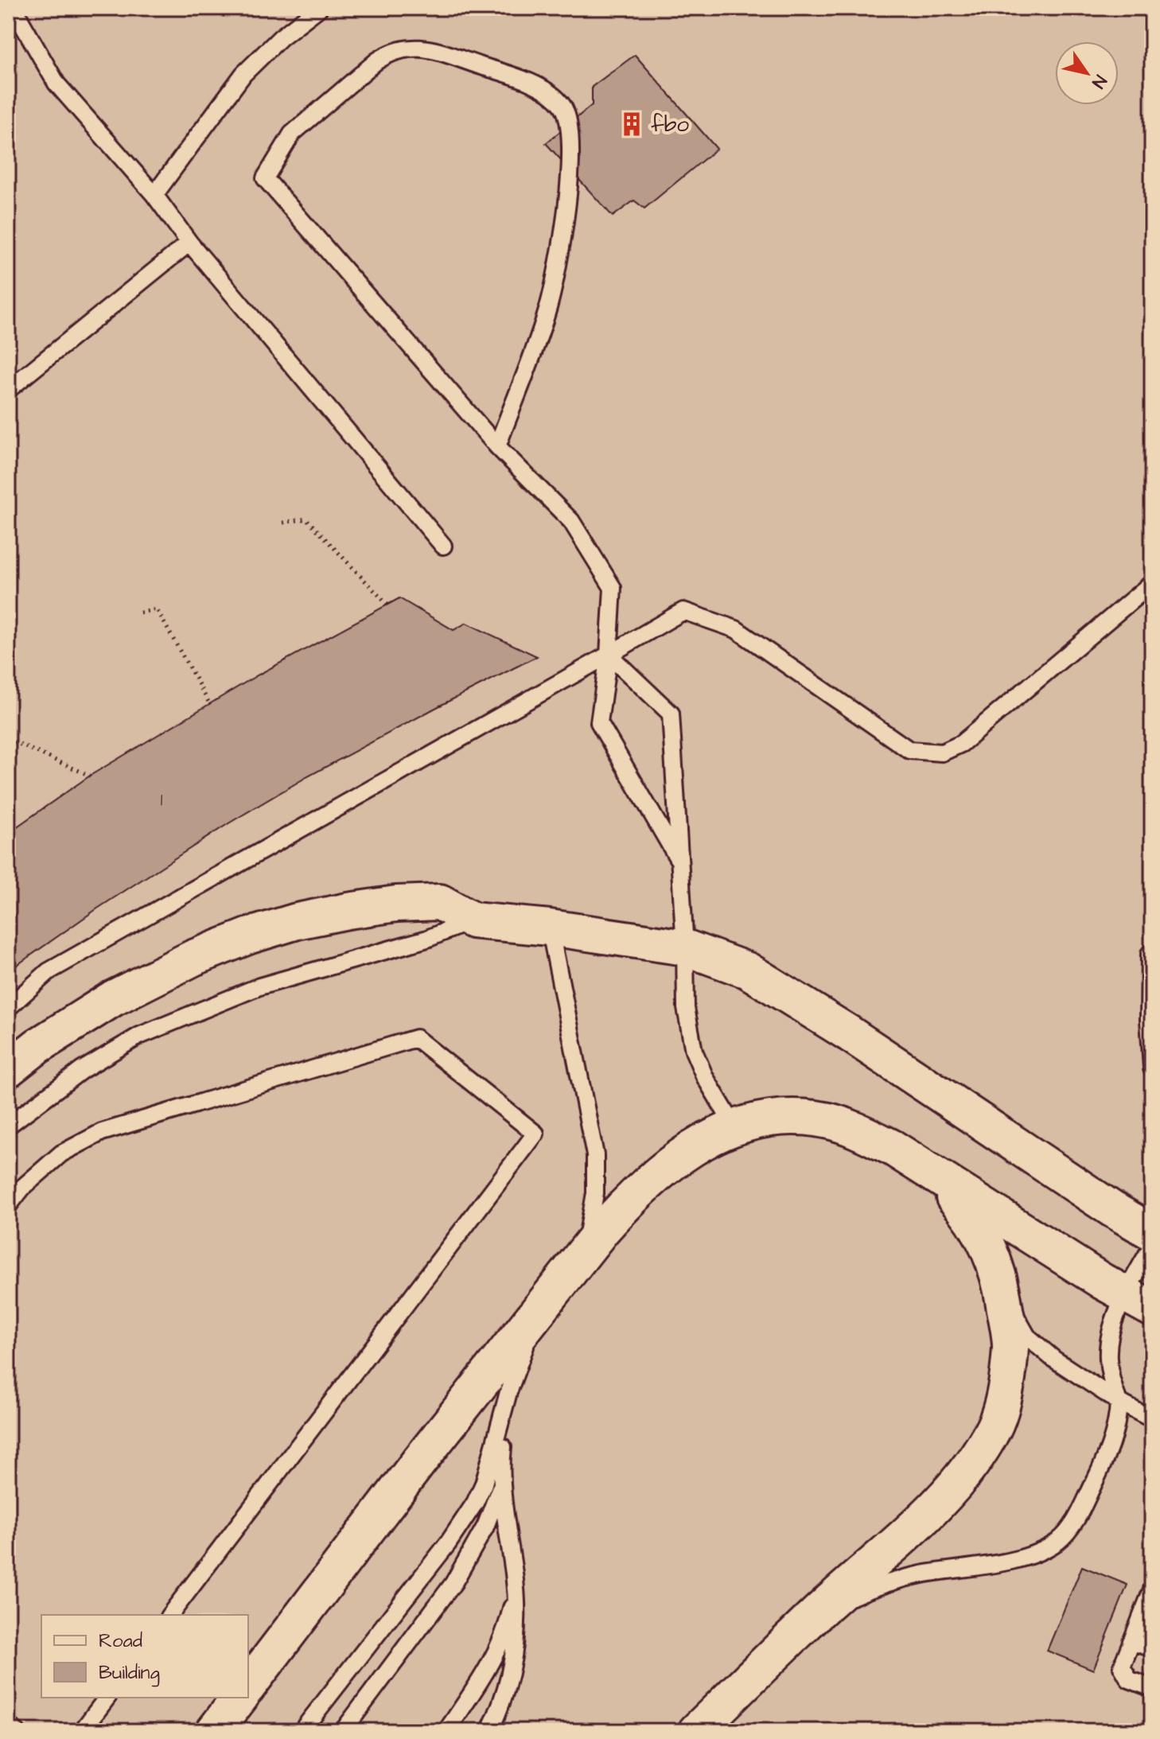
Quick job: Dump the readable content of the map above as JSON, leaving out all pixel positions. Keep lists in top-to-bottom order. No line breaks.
{"places":{"building":["fbo"]},"house_numbers":["1"],"legend":["Road","Building"],"north":"bottom right"}
